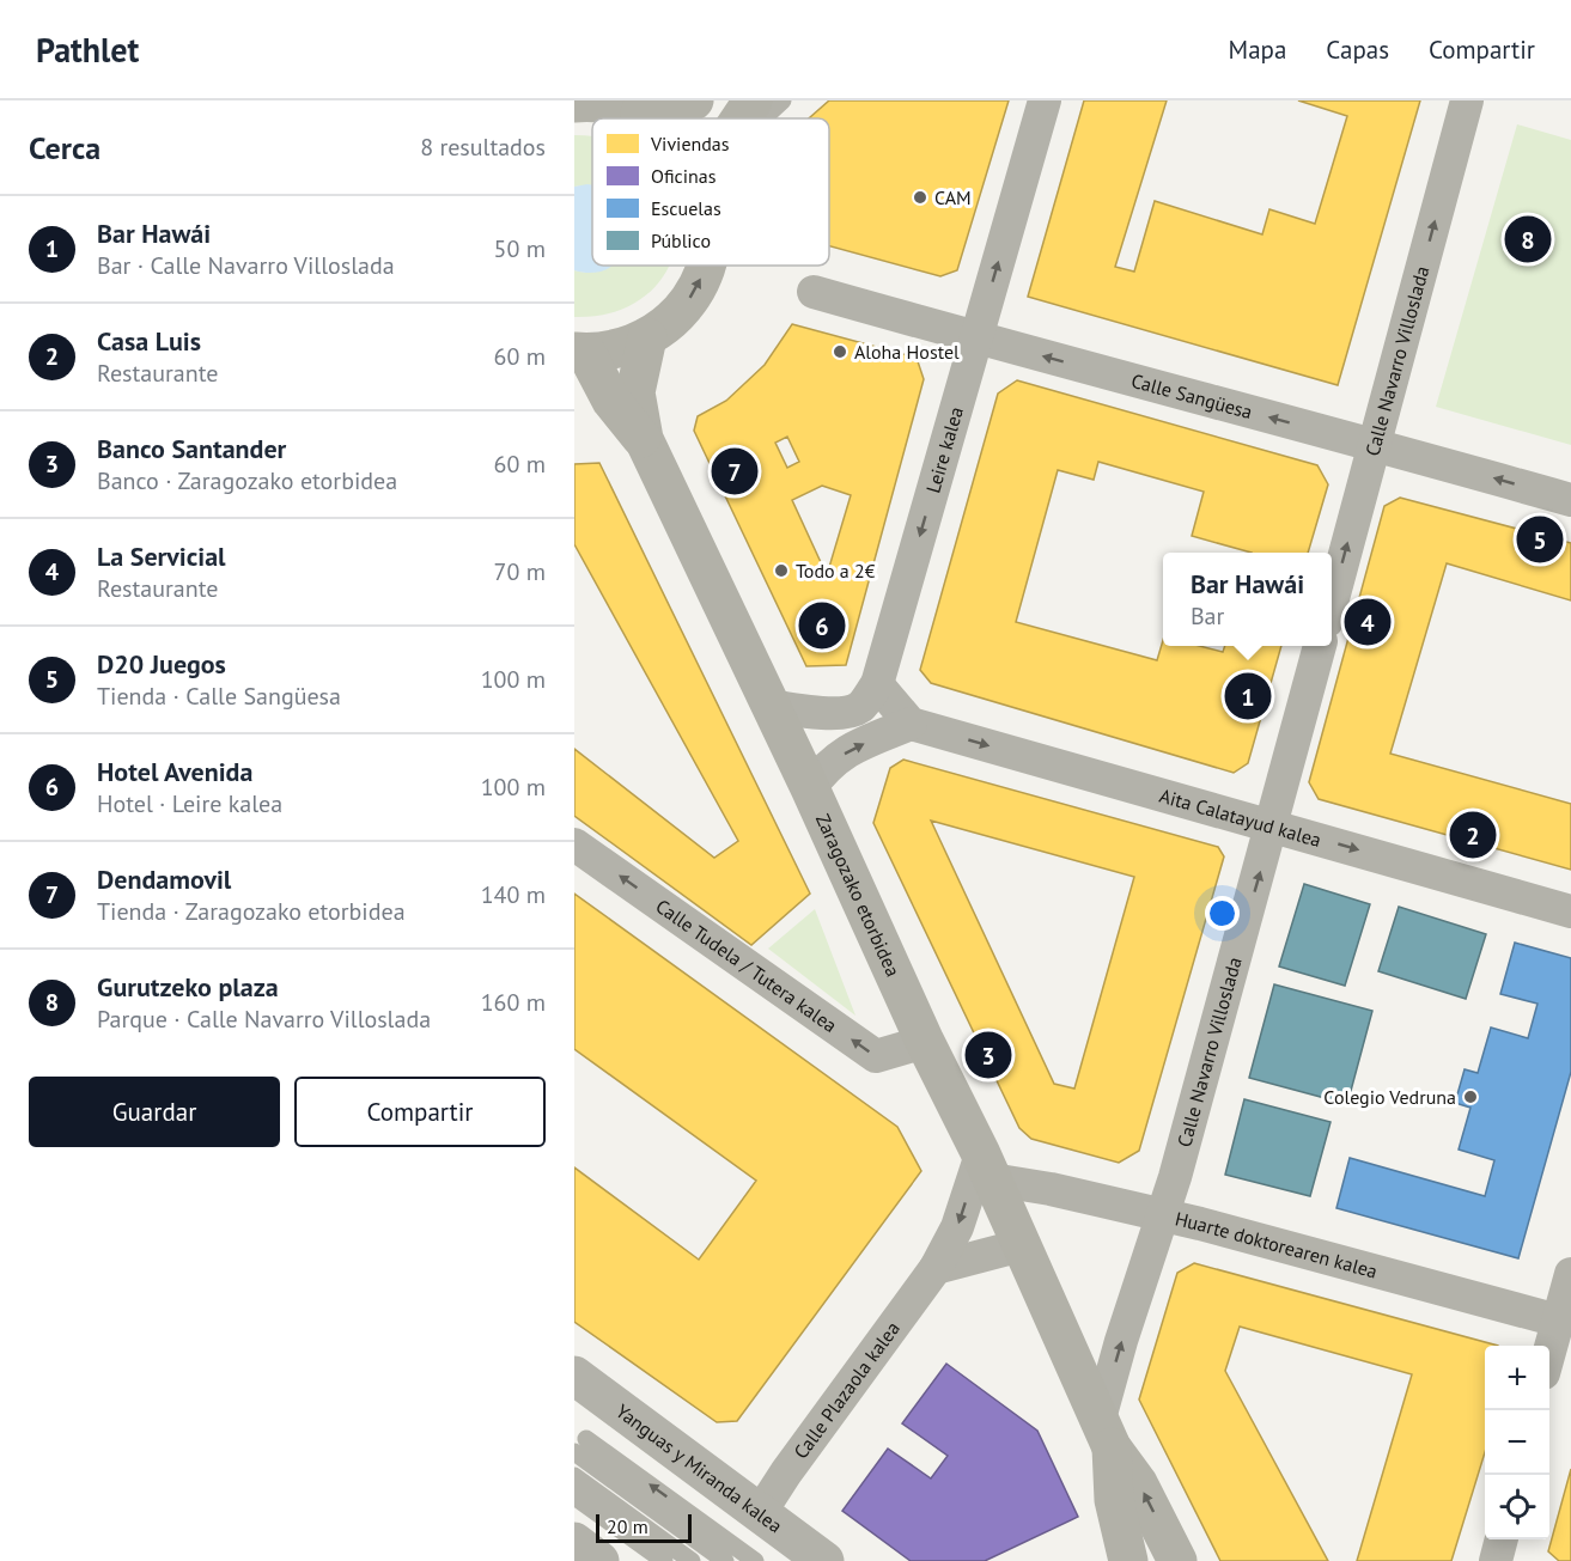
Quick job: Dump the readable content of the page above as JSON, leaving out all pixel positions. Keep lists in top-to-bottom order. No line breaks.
{"streets":{"main road":["Zaragozako etorbidea"],"street":["Calle Navarro Villoslada","Calle Sangüesa","Leire kalea","Aita Calatayud kalea","Calle Tudela / Tutera kalea","Huarte doktorearen kalea","Calle Plazaola kalea","Yanguas y Miranda kalea"]},"crossings":[["Calle Navarro Villoslada","Calle Sangüesa"],["Calle Navarro Villoslada","Aita Calatayud kalea"],["Calle Navarro Villoslada","Zaragozako etorbidea"],["Calle Navarro Villoslada","Huarte doktorearen kalea"],["Calle Sangüesa","Leire kalea"],["Leire kalea","Zaragozako etorbidea"],["Zaragozako etorbidea","Calle Tudela / Tutera kalea"],["Zaragozako etorbidea","Huarte doktorearen kalea"],["Zaragozako etorbidea","Calle Plazaola kalea"],["Huarte doktorearen kalea","Calle Plazaola kalea"],["Calle Plazaola kalea","Yanguas y Miranda kalea"]],"one_way":["Calle Navarro Villoslada","Calle Sangüesa","Aita Calatayud kalea","Calle Tudela / Tutera kalea"],"places":["CAM","Aloha Hostel","Todo a 2€","Colegio Vedruna"],"legend":["Viviendas","Oficinas","Escuelas","Público"],"scale_bar":"20 m","page":{"header":"Pathlet","nav":["Mapa","Capas","Compartir"],"heading":["Cerca","8 resultados"],"list":[{"mark":"1","name":"Bar Hawái","note":"Bar · Calle Navarro Villoslada","value":"50 m"},{"mark":"2","name":"Casa Luis","note":"Restaurante","value":"60 m"},{"mark":"3","name":"Banco Santander","note":"Banco · Zaragozako etorbidea","value":"60 m"},{"mark":"4","name":"La Servicial","note":"Restaurante","value":"70 m"},{"mark":"5","name":"D20 Juegos","note":"Tienda · Calle Sangüesa","value":"100 m"},{"mark":"6","name":"Hotel Avenida","note":"Hotel · Leire kalea","value":"100 m"},{"mark":"7","name":"Dendamovil","note":"Tienda · Zaragozako etorbidea","value":"140 m"},{"mark":"8","name":"Gurutzeko plaza","note":"Parque · Calle Navarro Villoslada","value":"160 m"}],"pins":["8","7","5","4","6","1","2","3"],"popup":["Bar Hawái","Bar"],"buttons":["Guardar","Compartir"],"map_buttons":["+","−"],"scale":"20 m"}}
